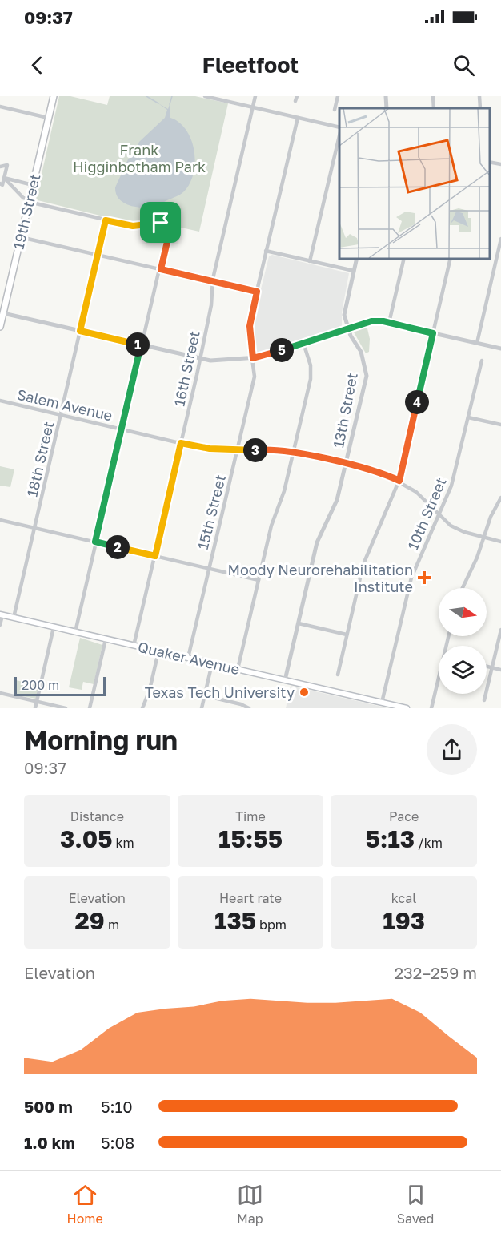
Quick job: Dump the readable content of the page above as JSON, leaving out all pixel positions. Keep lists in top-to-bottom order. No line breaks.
{"streets":{"main road":["19th Street","Quaker Avenue"],"street":["16th Street","Salem Avenue","13th Street","18th Street","15th Street","10th Street"]},"crossings":[["16th Street","Salem Avenue"],["16th Street","Quaker Avenue"],["Salem Avenue","13th Street"],["Salem Avenue","18th Street"],["Salem Avenue","15th Street"],["Salem Avenue","10th Street"],["13th Street","Quaker Avenue"],["18th Street","Quaker Avenue"],["15th Street","Quaker Avenue"],["10th Street","Quaker Avenue"]],"parks":["Frank Higginbotham Park"],"places":{"health":["Moody Neurorehabilitation Institute"],"other":["Texas Tech University"]},"scale_bar":"200 m","north":"right","page":{"status":"09:37","header":"Fleetfoot","pins":["1","5","4","3","2"],"scale":"200 m","heading":["Morning run","09:37"],"stats":[["Distance","3.05 km"],["Time","15:55"],["Pace","5:13 /km"],["Elevation","29 m"],["Heart rate","135 bpm"],["kcal","193"]],"chart":["Elevation","232–259 m"],"list":[{"name":"500 m","note":"5:10"},{"name":"1.0 km","note":"5:08"}],"tabs":["Home","Map","Saved"]}}
